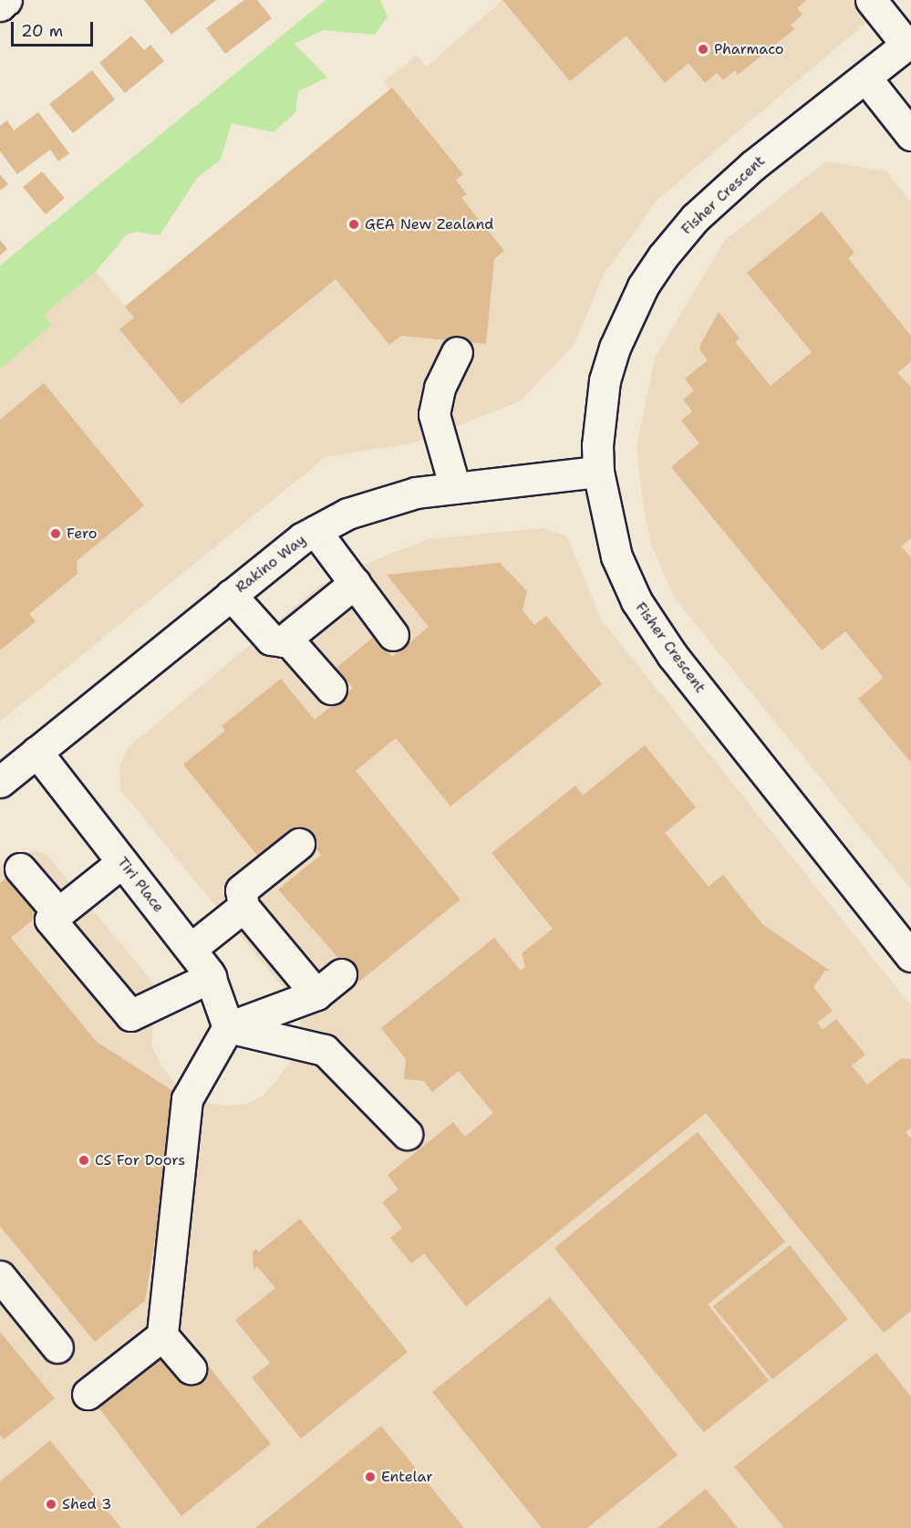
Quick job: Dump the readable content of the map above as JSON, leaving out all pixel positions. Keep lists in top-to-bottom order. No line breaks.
{"streets":{"street":["Fisher Crescent","Rakino Way","Tiri Place"]},"crossings":[["Fisher Crescent","Rakino Way"],["Rakino Way","Tiri Place"]],"places":["Pharmaco","GEA New Zealand","Fero","CS For Doors","Entelar","Shed 3"],"scale_bar":"20 m"}
